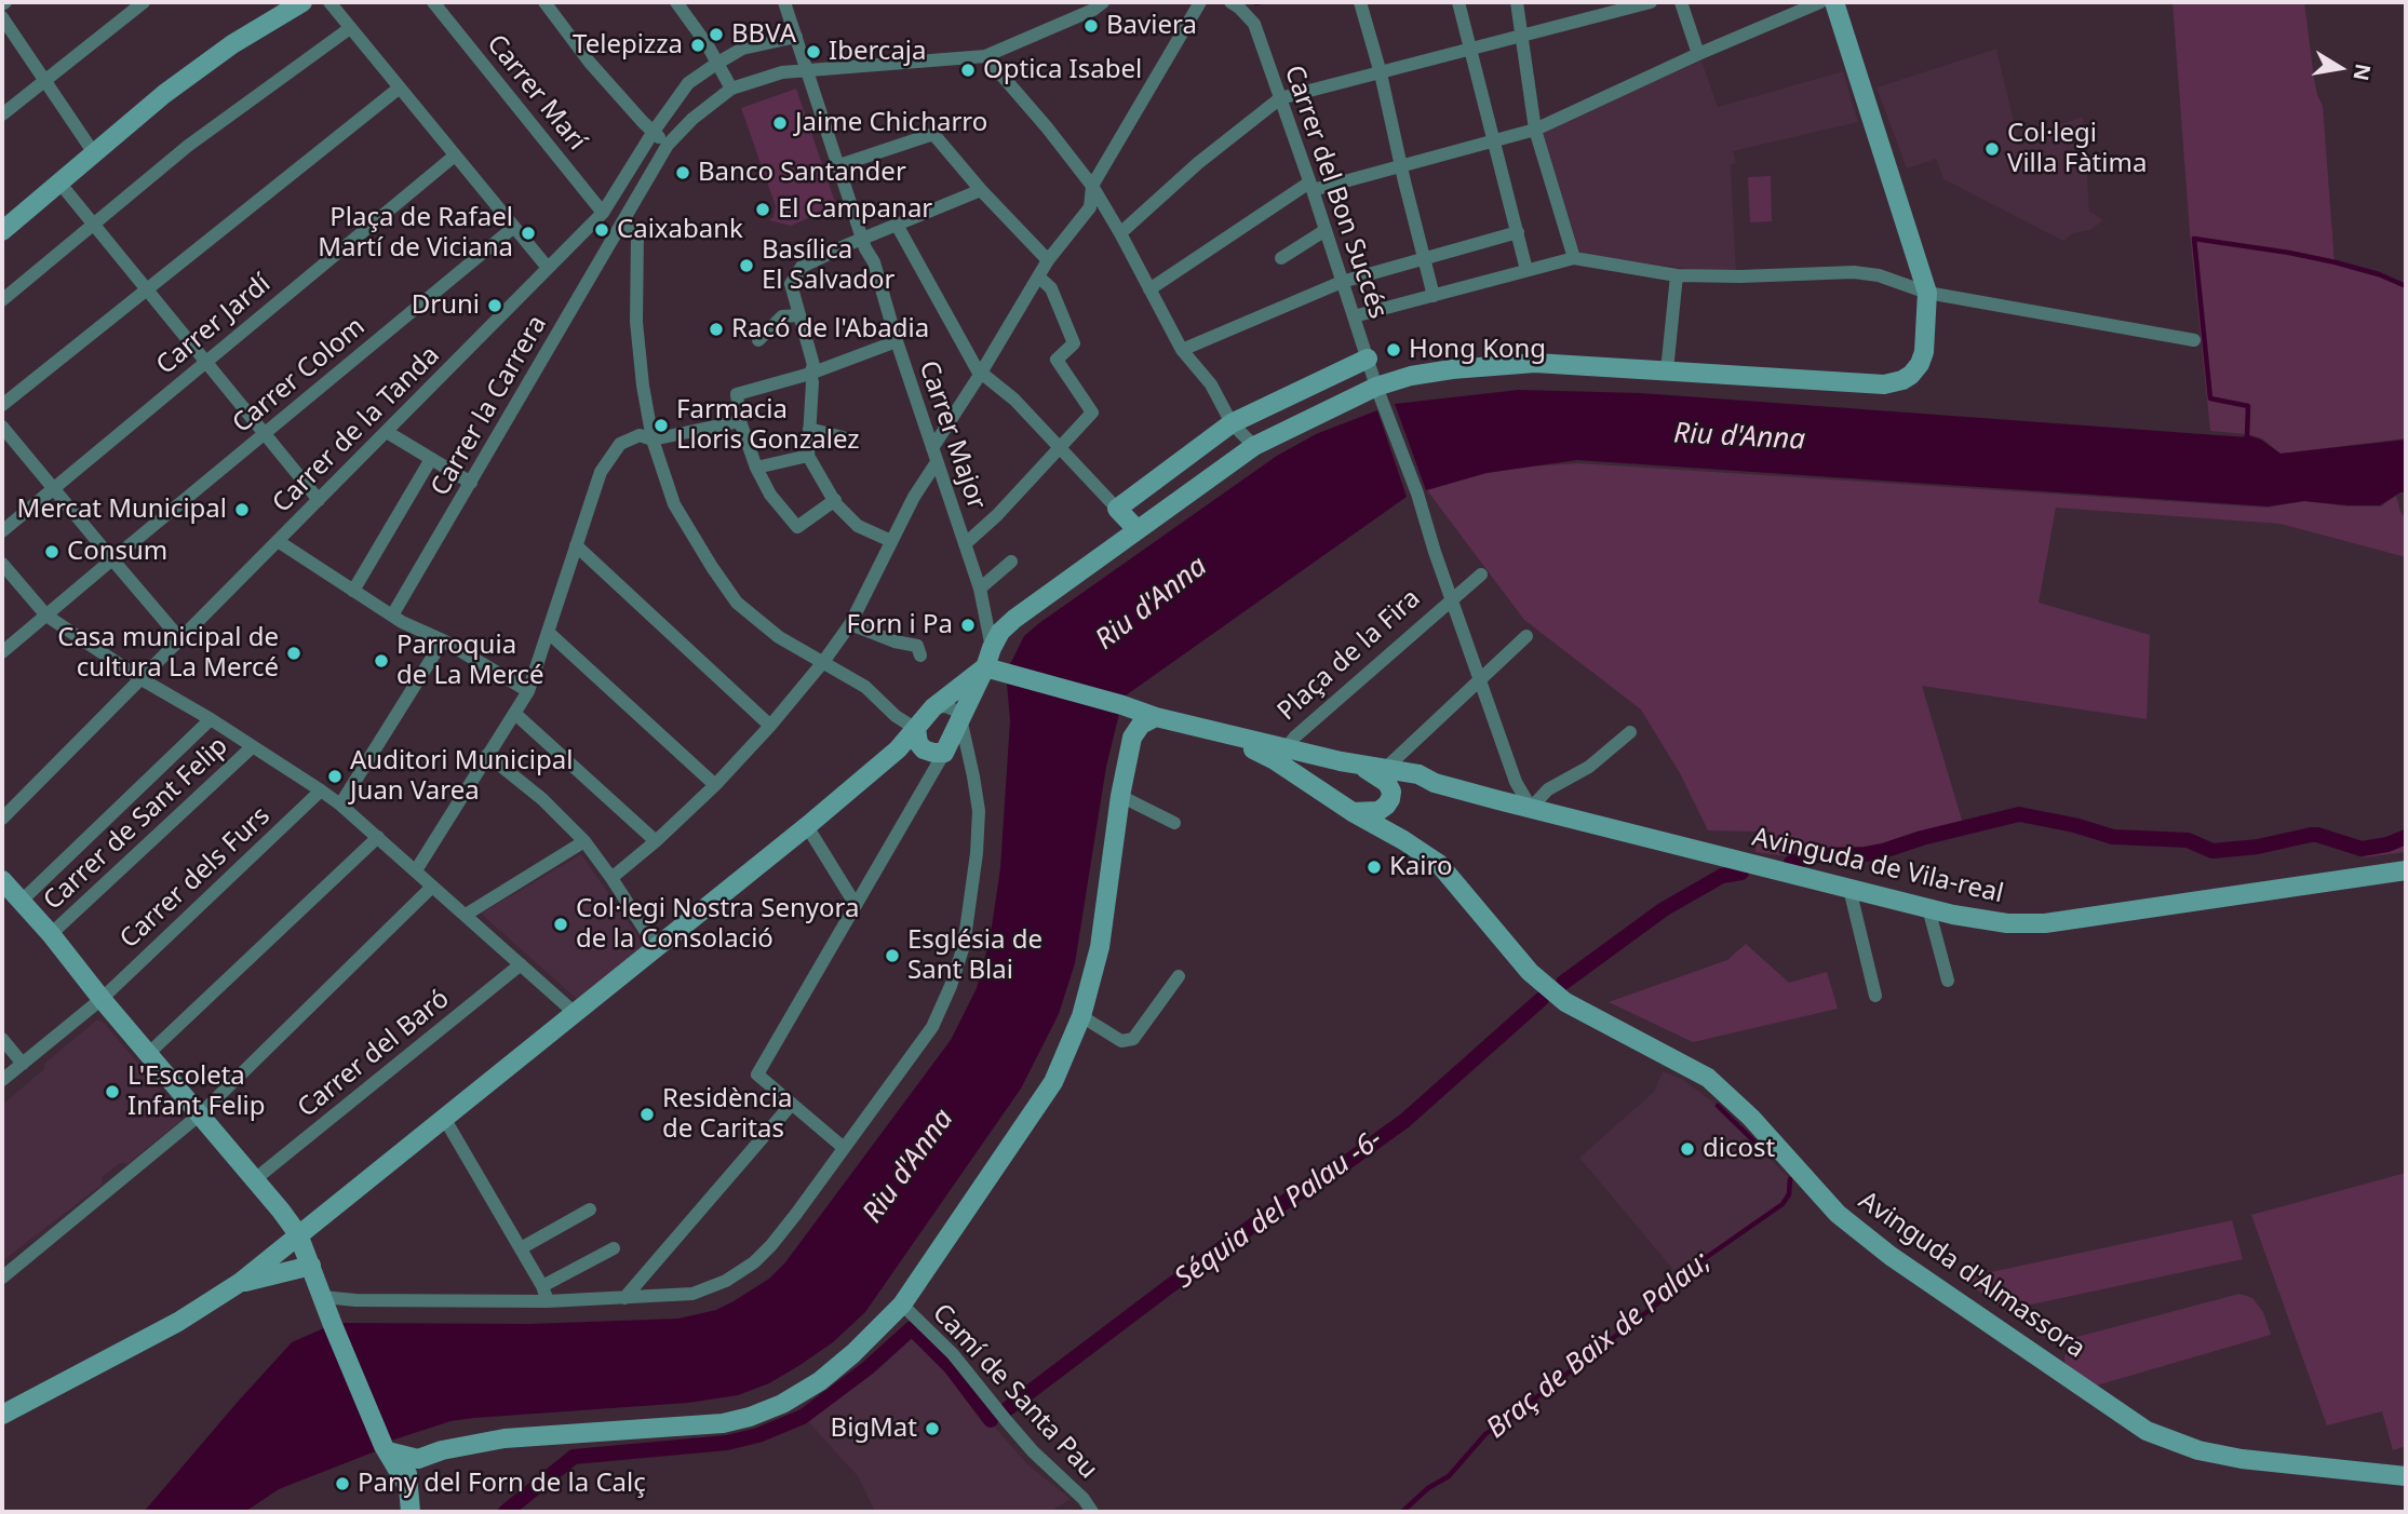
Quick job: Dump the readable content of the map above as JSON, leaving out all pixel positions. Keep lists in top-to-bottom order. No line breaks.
{"streets":{"street":["Carrer Marí","Carrer del Bon Succés","Carrer Jardí","Carrer Colom","Carrer la Carrera","Carrer de la Tanda","Carrer Major","Plaça de la Fira","Carrer de Sant Felip","Avinguda de Vila-real","Carrer dels Furs","Carrer del Baró","Avinguda d'Almassora","Camí de Santa Pau"]},"crossings":[["Carrer Marí","Carrer de la Tanda"],["Carrer del Bon Succés","Plaça de la Fira"],["Carrer de la Tanda","Carrer Major"],["Plaça de la Fira","Avinguda de Vila-real"],["Plaça de la Fira","Avinguda d'Almassora"],["Avinguda de Vila-real","Avinguda d'Almassora"]],"water":["Riu d'Anna","Séquia del Palau -6-","Braç de Baix de Palau;"],"places":["Baviera","BBVA","Telepizza","Ibercaja","Optica Isabel","Jaime Chicharro","Col·legi Villa Fàtima","Banco Santander","El Campanar","Caixabank","Plaça de Rafael Martí de Viciana","Basílica El Salvador","Druni","Racó de l'Abadia","Hong Kong","Farmacia Lloris Gonzalez","Mercat Municipal","Consum","Forn i Pa","Casa municipal de cultura La Mercé","Parroquia de La Mercé","Auditori Municipal Juan Varea","Kairo","Col·legi Nostra Senyora de la Consolació","Església de Sant Blai","L'Escoleta Infant Felip","Residència de Caritas","dicost","BigMat","Pany del Forn de la Calç"],"north":"right"}
